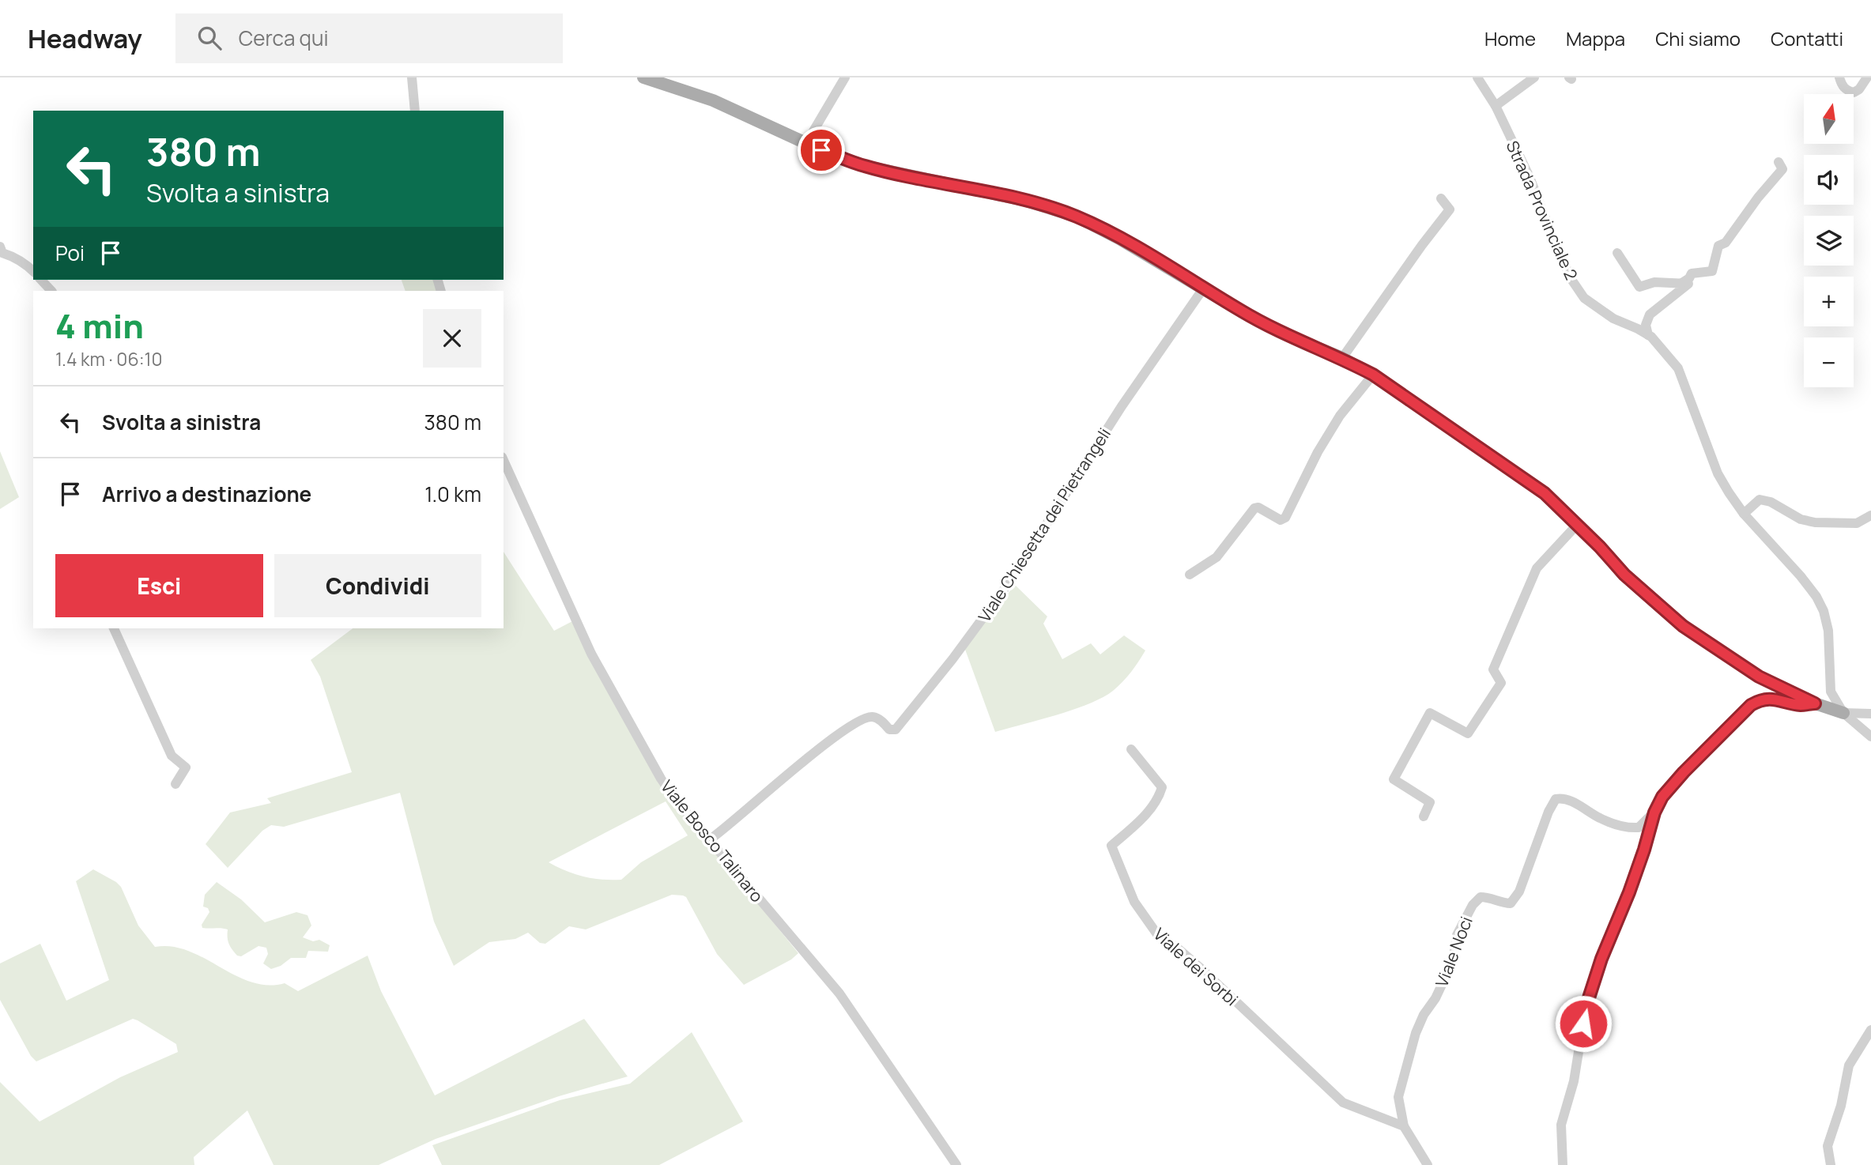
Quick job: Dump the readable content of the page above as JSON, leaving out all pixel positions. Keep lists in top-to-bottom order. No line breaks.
{"streets":{"street":["Strada Provinciale 2","Viale Chiesetta dei Pietrangeli","Viale Bosco Talinaro","Viale Noci","Viale dei Sorbi"]},"crossings":[["Viale Chiesetta dei Pietrangeli","Viale Bosco Talinaro"],["Viale Noci","Viale dei Sorbi"]],"north":"top","page":{"header":"Headway","search":"Cerca qui","nav":["Home","Mappa","Chi siamo","Contatti"],"map_buttons":["+","−"],"turn":["380 m","Svolta a sinistra"],"then":"Poi","heading":["4 min","1.4 km · 06:10"],"list":[{"name":"Svolta a sinistra","value":"380 m"},{"name":"Arrivo a destinazione","value":"1.0 km"}],"buttons":["Esci","Condividi"]}}
